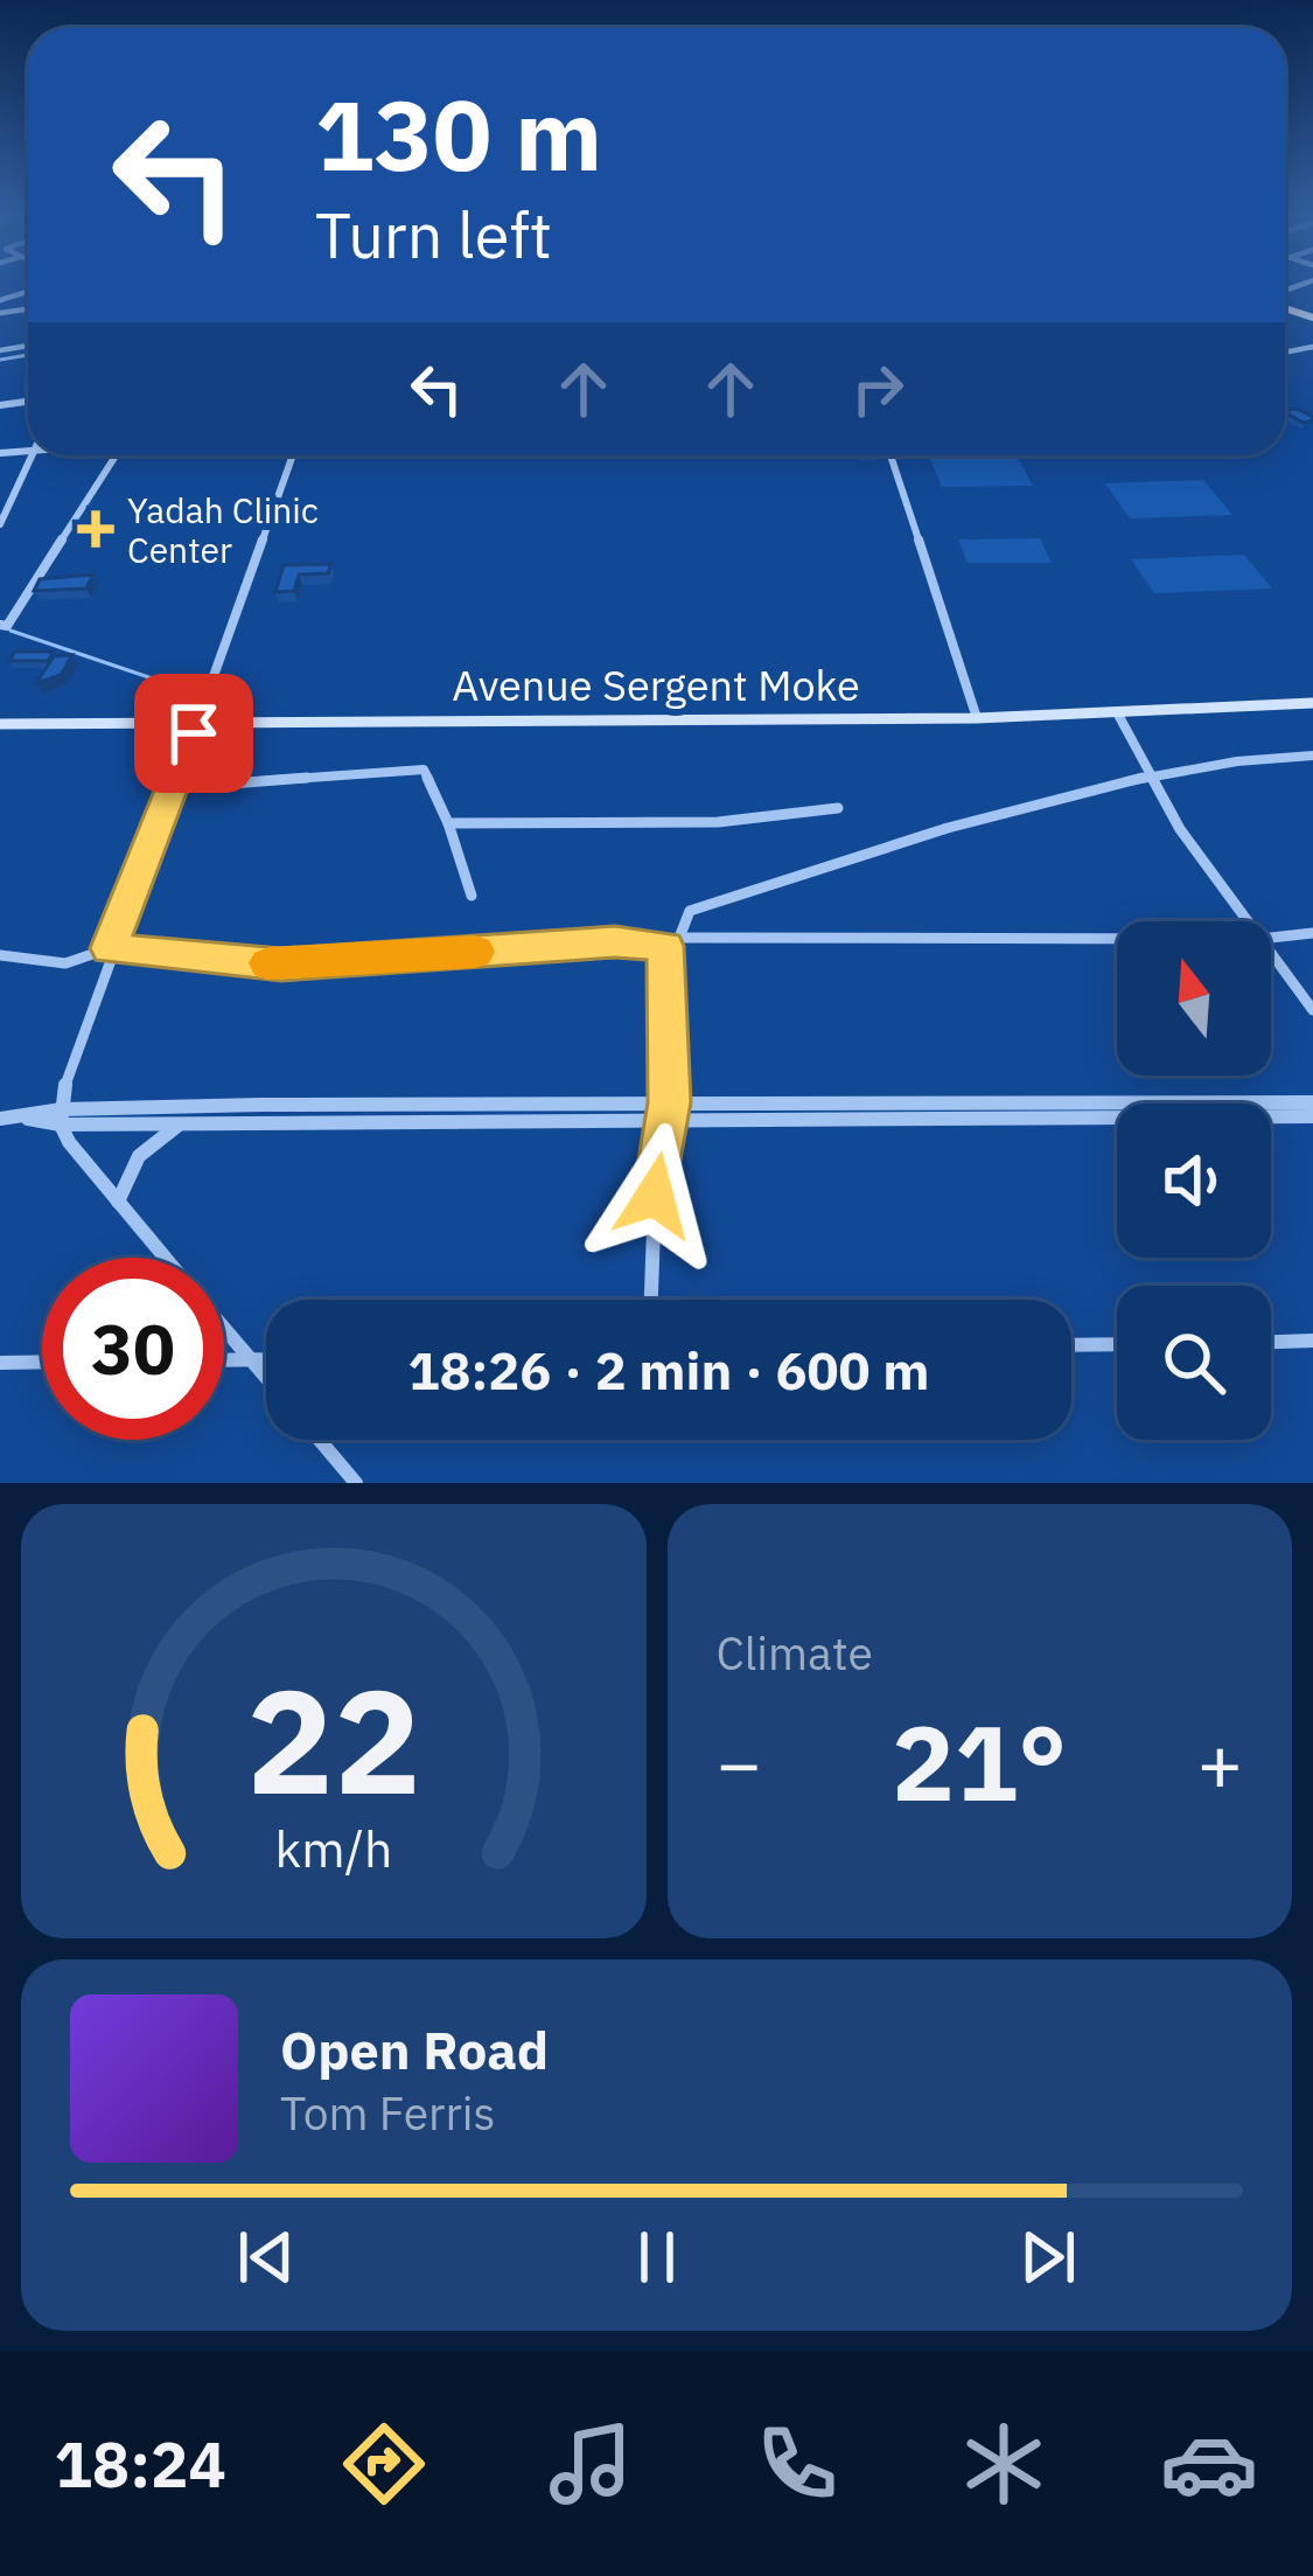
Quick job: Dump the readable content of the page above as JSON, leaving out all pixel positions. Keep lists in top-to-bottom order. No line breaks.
{"streets":{"main road":["Avenue Sergent Moke"]},"places":{"health":["Yadah Clinic Center"]},"north":"top","page":{"turn":["130 m","Turn left"],"limit":"30","trip":"18:26 · 2 min · 600 m","tile":"Climate","heat":["−","21°","+"],"song":["Open Road","Tom Ferris"],"tabs":"18:24","gauge":["22","km/h"]}}
